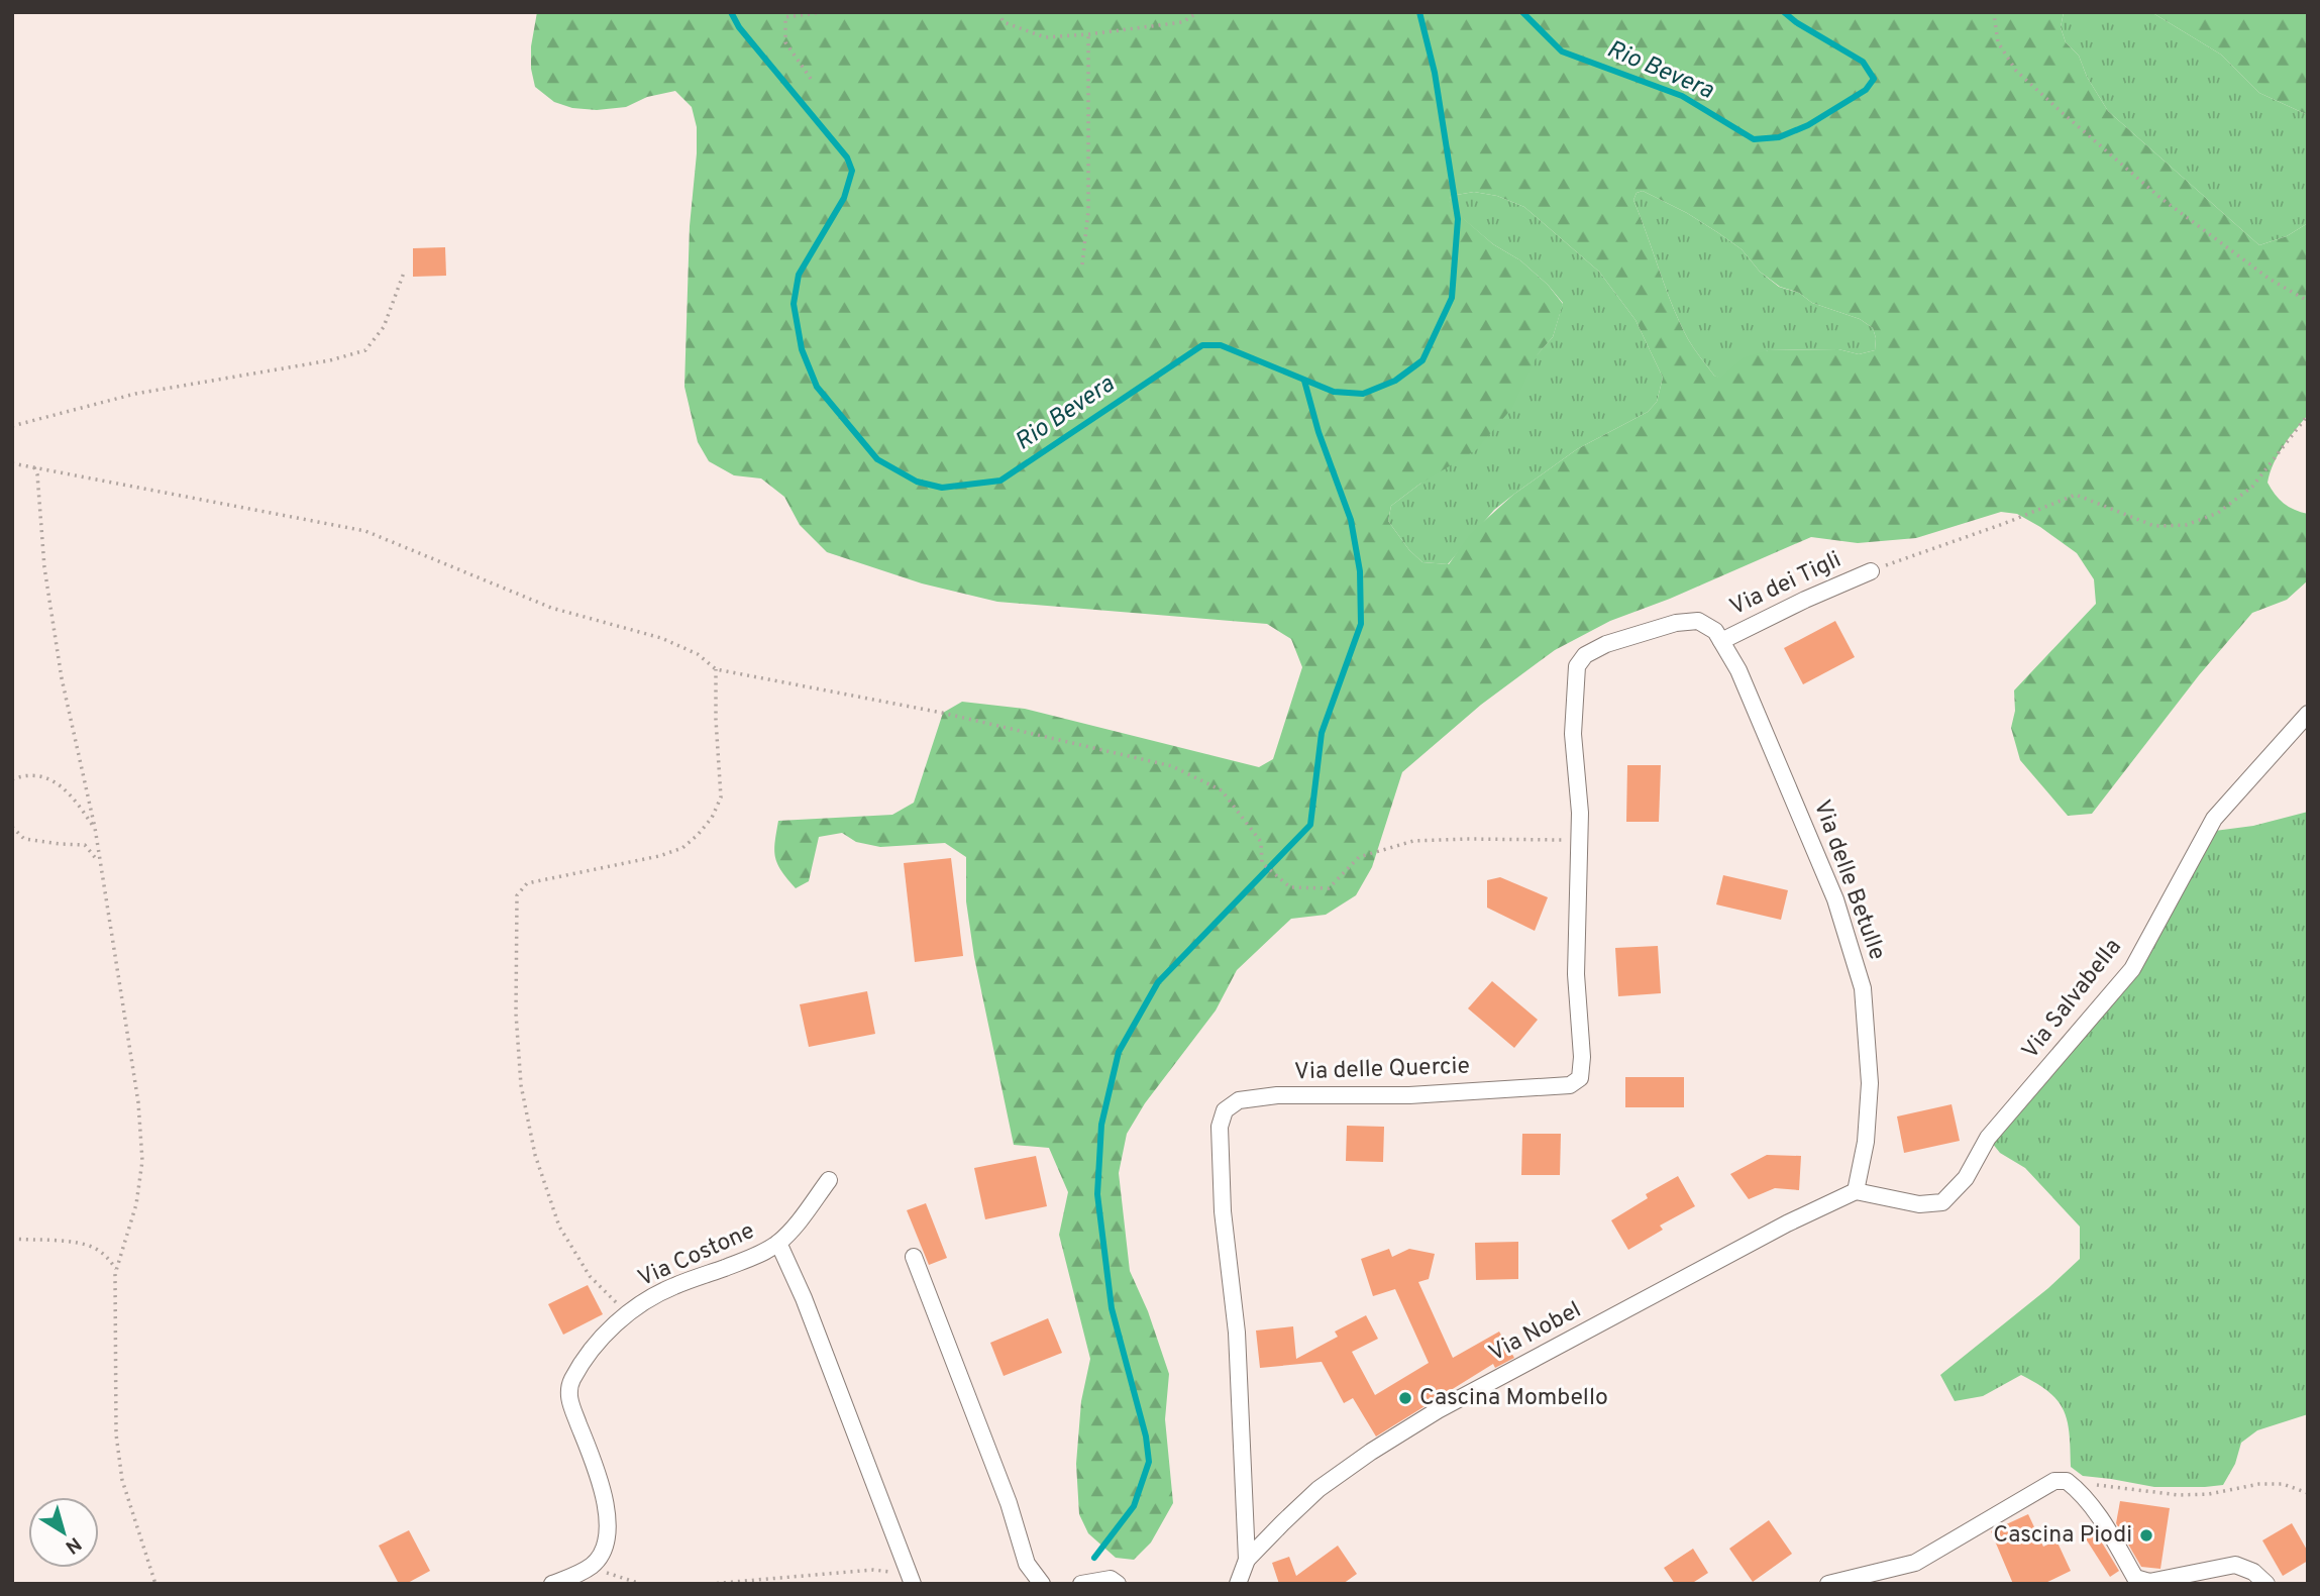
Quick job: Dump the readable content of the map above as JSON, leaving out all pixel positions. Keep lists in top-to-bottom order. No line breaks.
{"streets":{"street":["Via dei Tigli","Via delle Betulle","Via Salvabella","Via delle Quercie","Via Costone","Via Nobel"]},"crossings":[["Via dei Tigli","Via delle Betulle"],["Via dei Tigli","Via delle Quercie"],["Via delle Betulle","Via Salvabella"],["Via delle Betulle","Via delle Quercie"],["Via delle Betulle","Via Nobel"],["Via Salvabella","Via Nobel"],["Via delle Quercie","Via Nobel"]],"water":["Rio Bevera"],"places":["Cascina Mombello","Cascina Piodi"],"north":"bottom right"}
